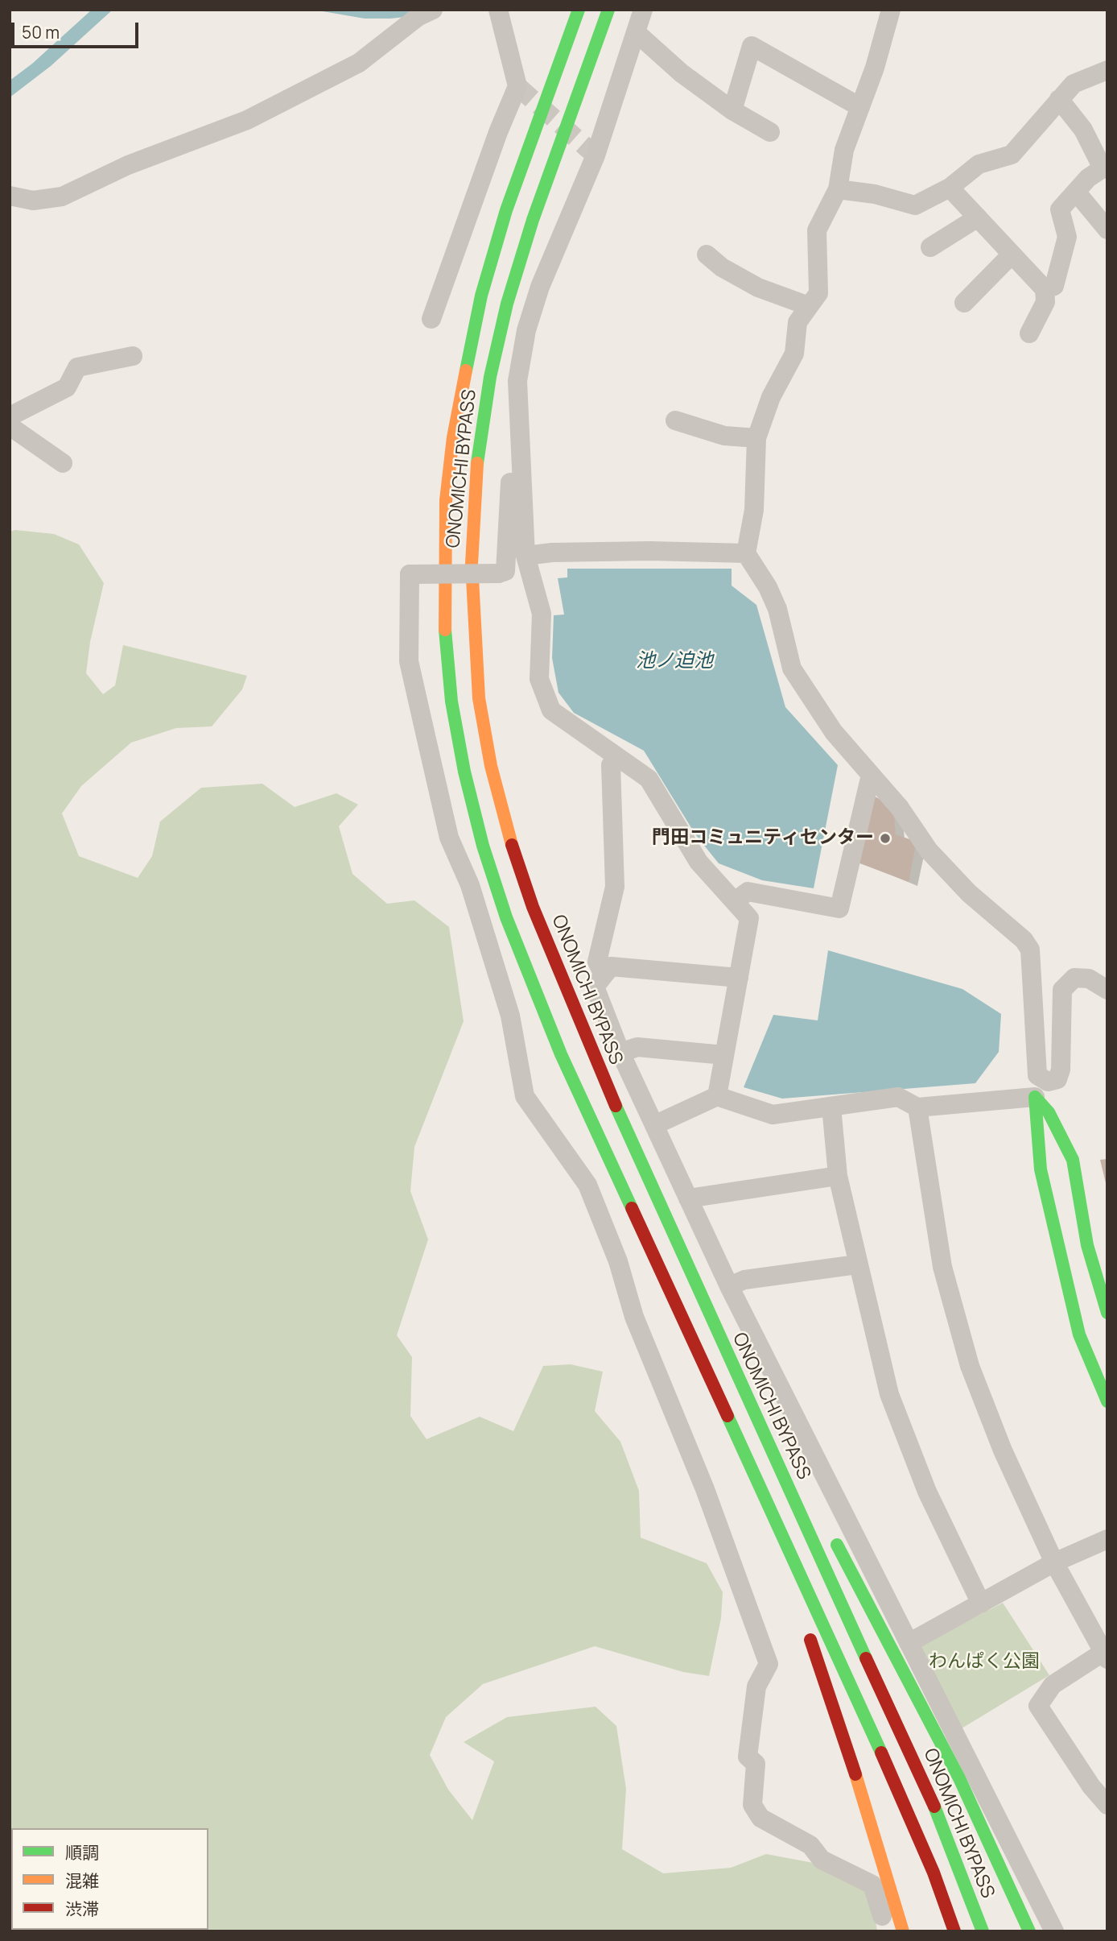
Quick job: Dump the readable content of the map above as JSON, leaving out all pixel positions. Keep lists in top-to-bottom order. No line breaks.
{"streets":{"main road":["ONOMICHI BYPASS"]},"water":["池ノ迫池"],"parks":["わんぱく公園"],"places":["門田コミュニティセンター"],"legend":["順調","混雑","渋滞"],"scale_bar":"50 m"}
